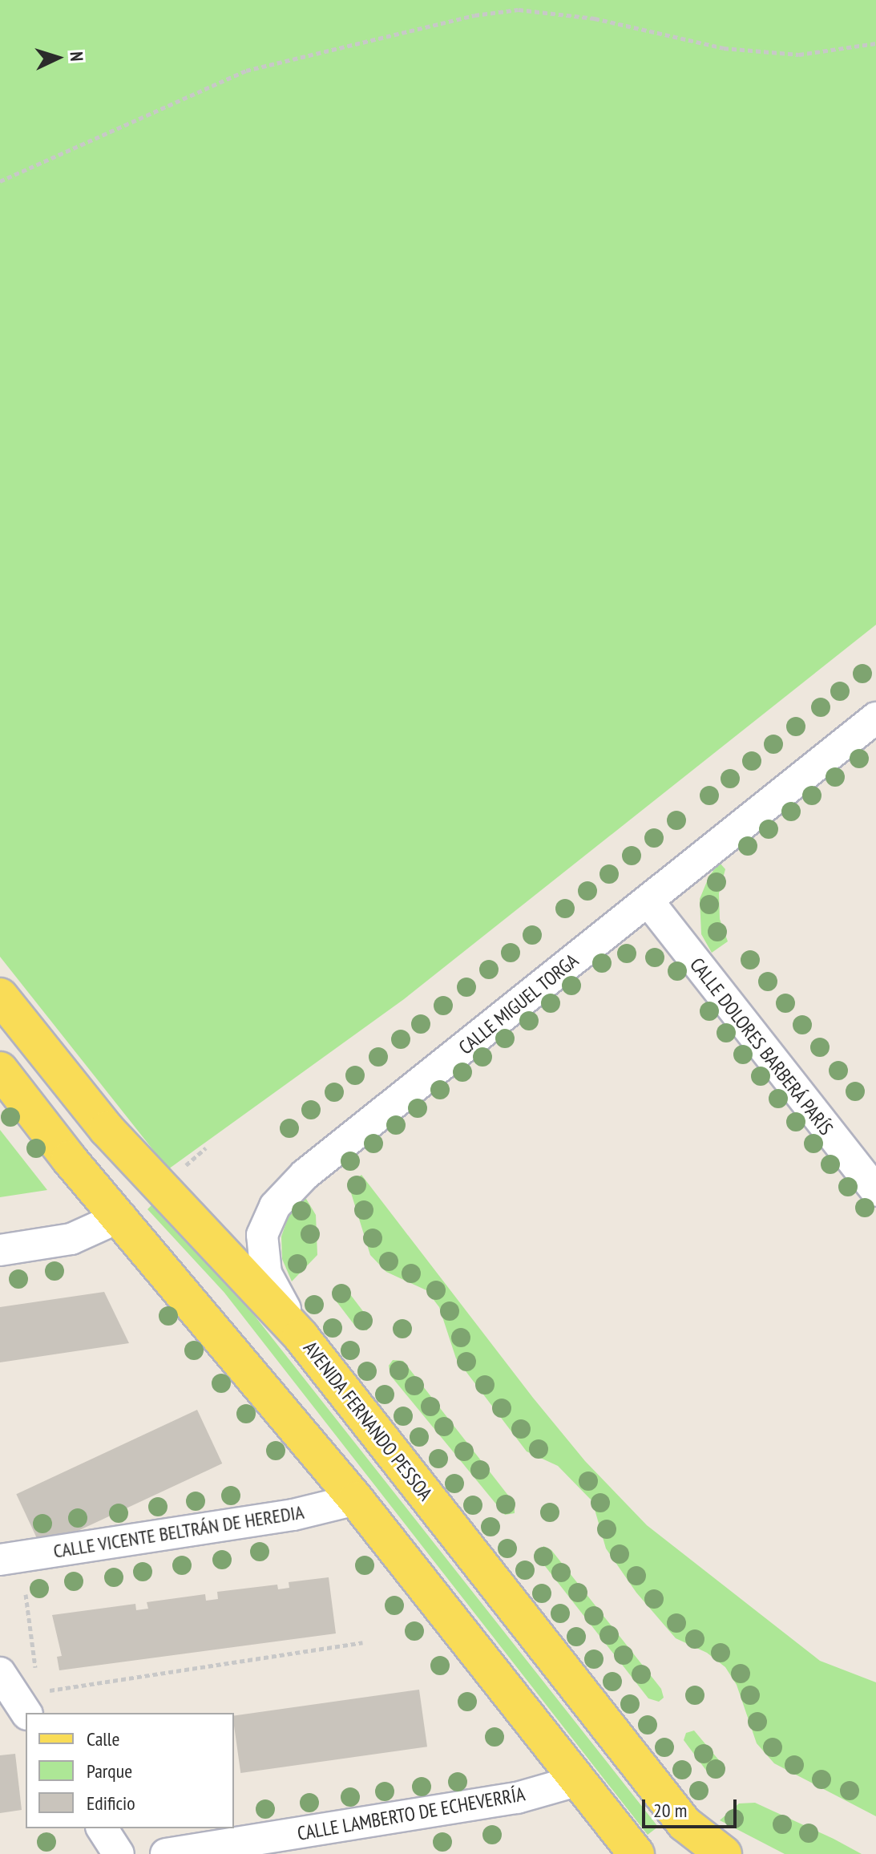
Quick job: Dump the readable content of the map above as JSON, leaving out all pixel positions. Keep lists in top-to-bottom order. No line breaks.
{"streets":{"main road":["AVENIDA FERNANDO PESSOA"],"street":["CALLE MIGUEL TORGA","CALLE DOLORES BARBERÁ PARÍS","CALLE VICENTE BELTRÁN DE HEREDIA","CALLE LAMBERTO DE ECHEVERRÍA"]},"crossings":[["CALLE MIGUEL TORGA","CALLE DOLORES BARBERÁ PARÍS"],["CALLE MIGUEL TORGA","AVENIDA FERNANDO PESSOA"]],"legend":["Calle","Parque","Edificio"],"scale_bar":"20 m","north":"right"}
